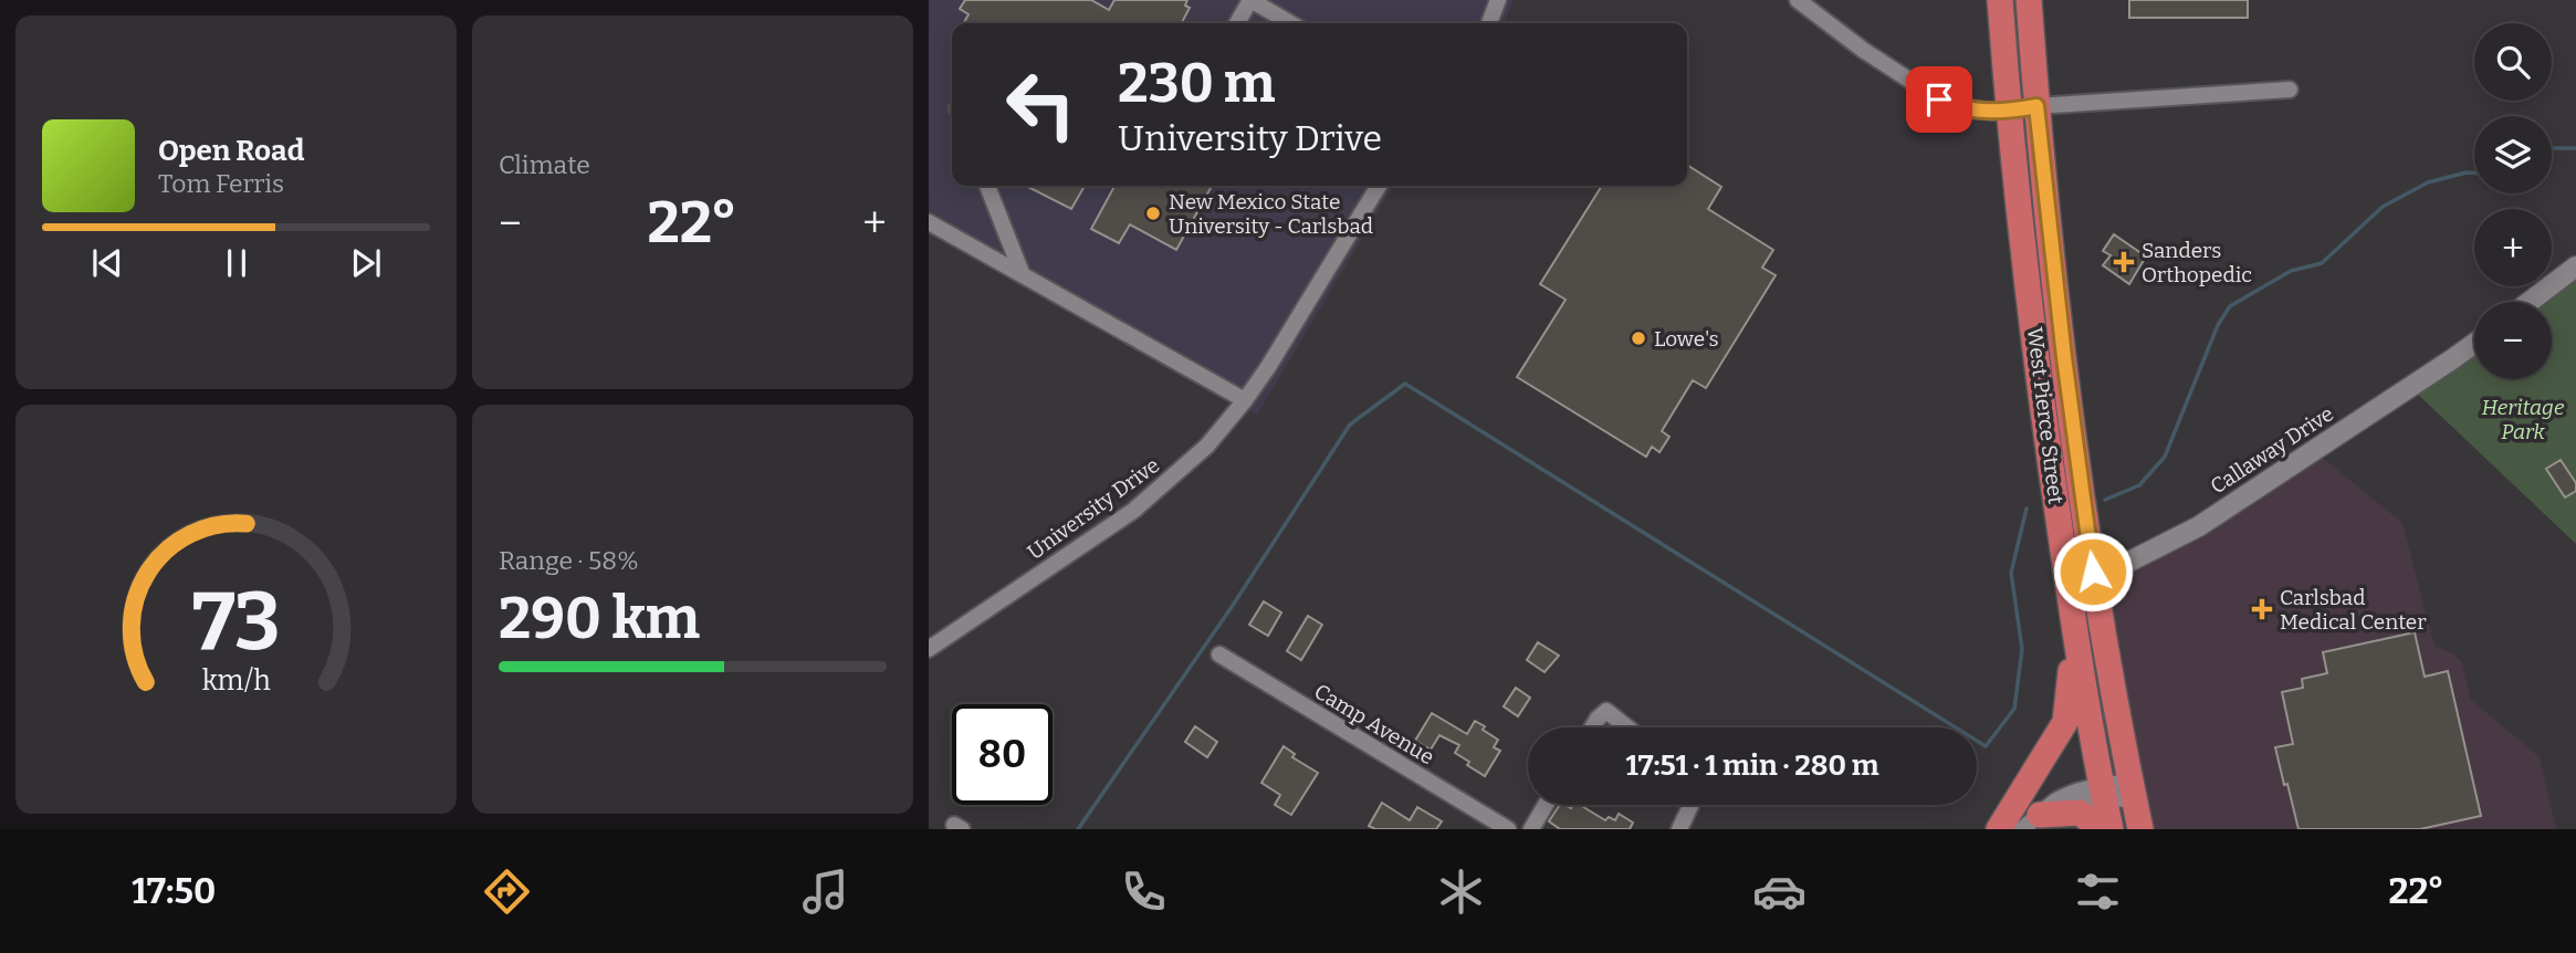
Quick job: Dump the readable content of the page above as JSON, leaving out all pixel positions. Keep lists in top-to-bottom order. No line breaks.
{"streets":{"highway":["West Pierce Street"],"street":["Callaway Drive","University Drive","Camp Avenue"]},"crossings":[["West Pierce Street","Callaway Drive"]],"parks":["Heritage Park"],"places":{"other":["New Mexico State University - Carlsbad","Lowe's"],"health":["Sanders Orthopedic","Carlsbad Medical Center"]},"page":{"tile":["Climate",["Range · 58%","290 km"]],"map_buttons":["+","−"],"turn":["230 m","University Drive"],"song":["Open Road","Tom Ferris"],"heat":["−","22°","+"],"limit":"80","trip":"17:51 · 1 min · 280 m","tabs":["17:50","22°"],"gauge":["73","km/h"]}}
